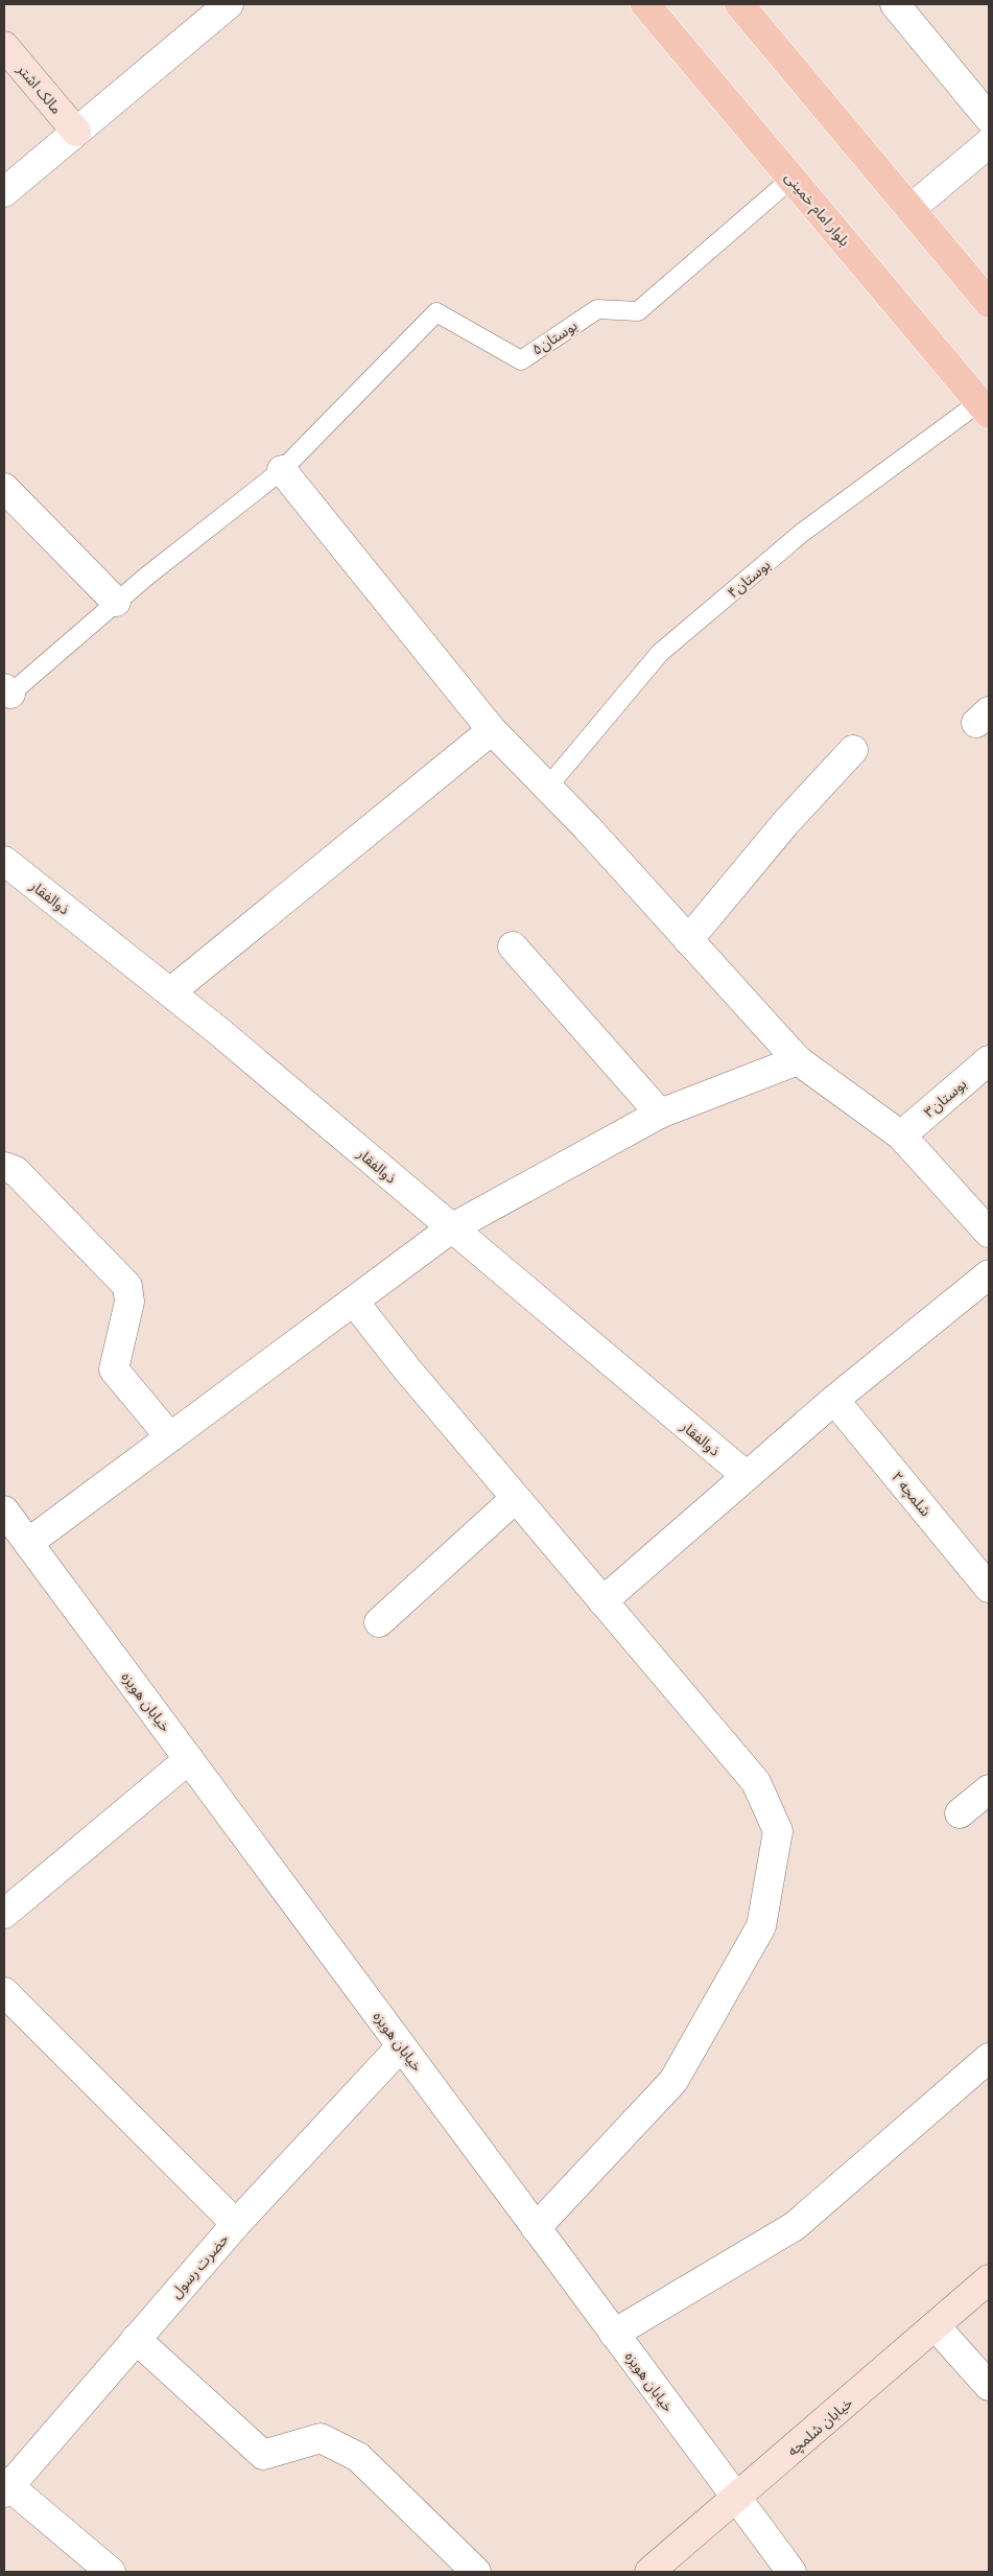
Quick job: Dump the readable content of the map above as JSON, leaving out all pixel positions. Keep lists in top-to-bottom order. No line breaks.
{"streets":{"main road":["بلوار امام خمینی"],"street":["مالک اشتر","ذوالفقار","بوستان۳","شلمچه ۲","خیابان هویزه","حضرت رسول","خیابان شلمچه"],"lane":["بوستان۵","بوستان۴"]},"crossings":[["بلوار امام خمینی","بوستان۵"],["بلوار امام خمینی","بوستان۴"],["خیابان هویزه","حضرت رسول"],["خیابان هویزه","خیابان شلمچه"]]}
